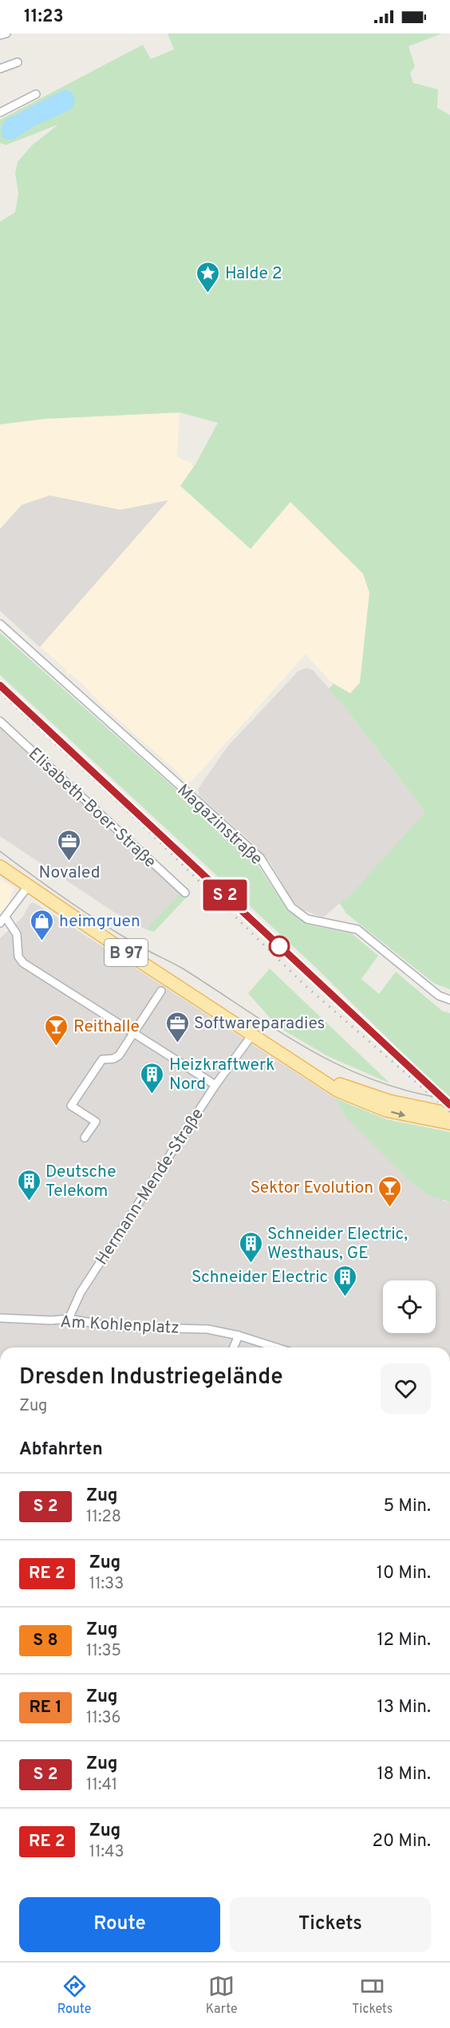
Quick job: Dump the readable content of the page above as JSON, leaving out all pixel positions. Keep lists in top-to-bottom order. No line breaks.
{"streets":{"main road":["B 97"],"street":["Elisabeth-Boer-Straße","Magazinstraße","Hermann-Mende-Straße","Am Kohlenplatz"]},"crossings":[["B 97","Hermann-Mende-Straße"],["Hermann-Mende-Straße","Am Kohlenplatz"]],"places":{"place":["Halde 2"],"office":["Novaled","Softwareparadies"],"shop":["heimgruen"],"bar":["Reithalle","Sektor Evolution"],"building":["Heizkraftwerk Nord","Deutsche Telekom","Schneider Electric, Westhaus, GE","Schneider Electric"]},"page":{"status":"11:23","on_map":"S 2","heading":[["Dresden Industriegelände","Zug"],"Abfahrten"],"list":[{"mark":"S 2","name":"Zug","note":"11:28","value":"5 Min."},{"mark":"RE 2","name":"Zug","note":"11:33","value":"10 Min."},{"mark":"S 8","name":"Zug","note":"11:35","value":"12 Min."},{"mark":"RE 1","name":"Zug","note":"11:36","value":"13 Min."},{"mark":"S 2","name":"Zug","note":"11:41","value":"18 Min."},{"mark":"RE 2","name":"Zug","note":"11:43","value":"20 Min."}],"buttons":["Route","Tickets"],"tabs":["Route","Karte","Tickets"]}}
